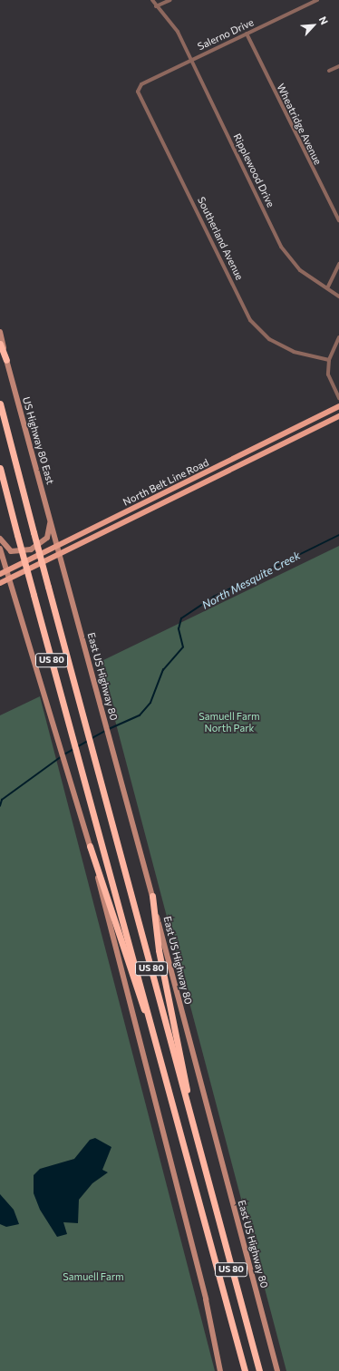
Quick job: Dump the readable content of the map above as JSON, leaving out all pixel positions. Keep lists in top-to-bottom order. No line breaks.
{"streets":{"highway":["US 80"],"main road":["US Highway 80 East","North Belt Line Road","East US Highway 80"],"street":["Salerno Drive","Wheatridge Avenue","Ripplewood Drive","Southerland Avenue"]},"crossings":[["Salerno Drive","Wheatridge Avenue"],["Salerno Drive","Ripplewood Drive"],["Salerno Drive","Southerland Avenue"],["US Highway 80 East","North Belt Line Road"],["US Highway 80 East","East US Highway 80"],["North Belt Line Road","East US Highway 80"]],"water":["North Mesquite Creek"],"parks":["Samuell Farm North Park","Samuell Farm"],"north":"top right"}
